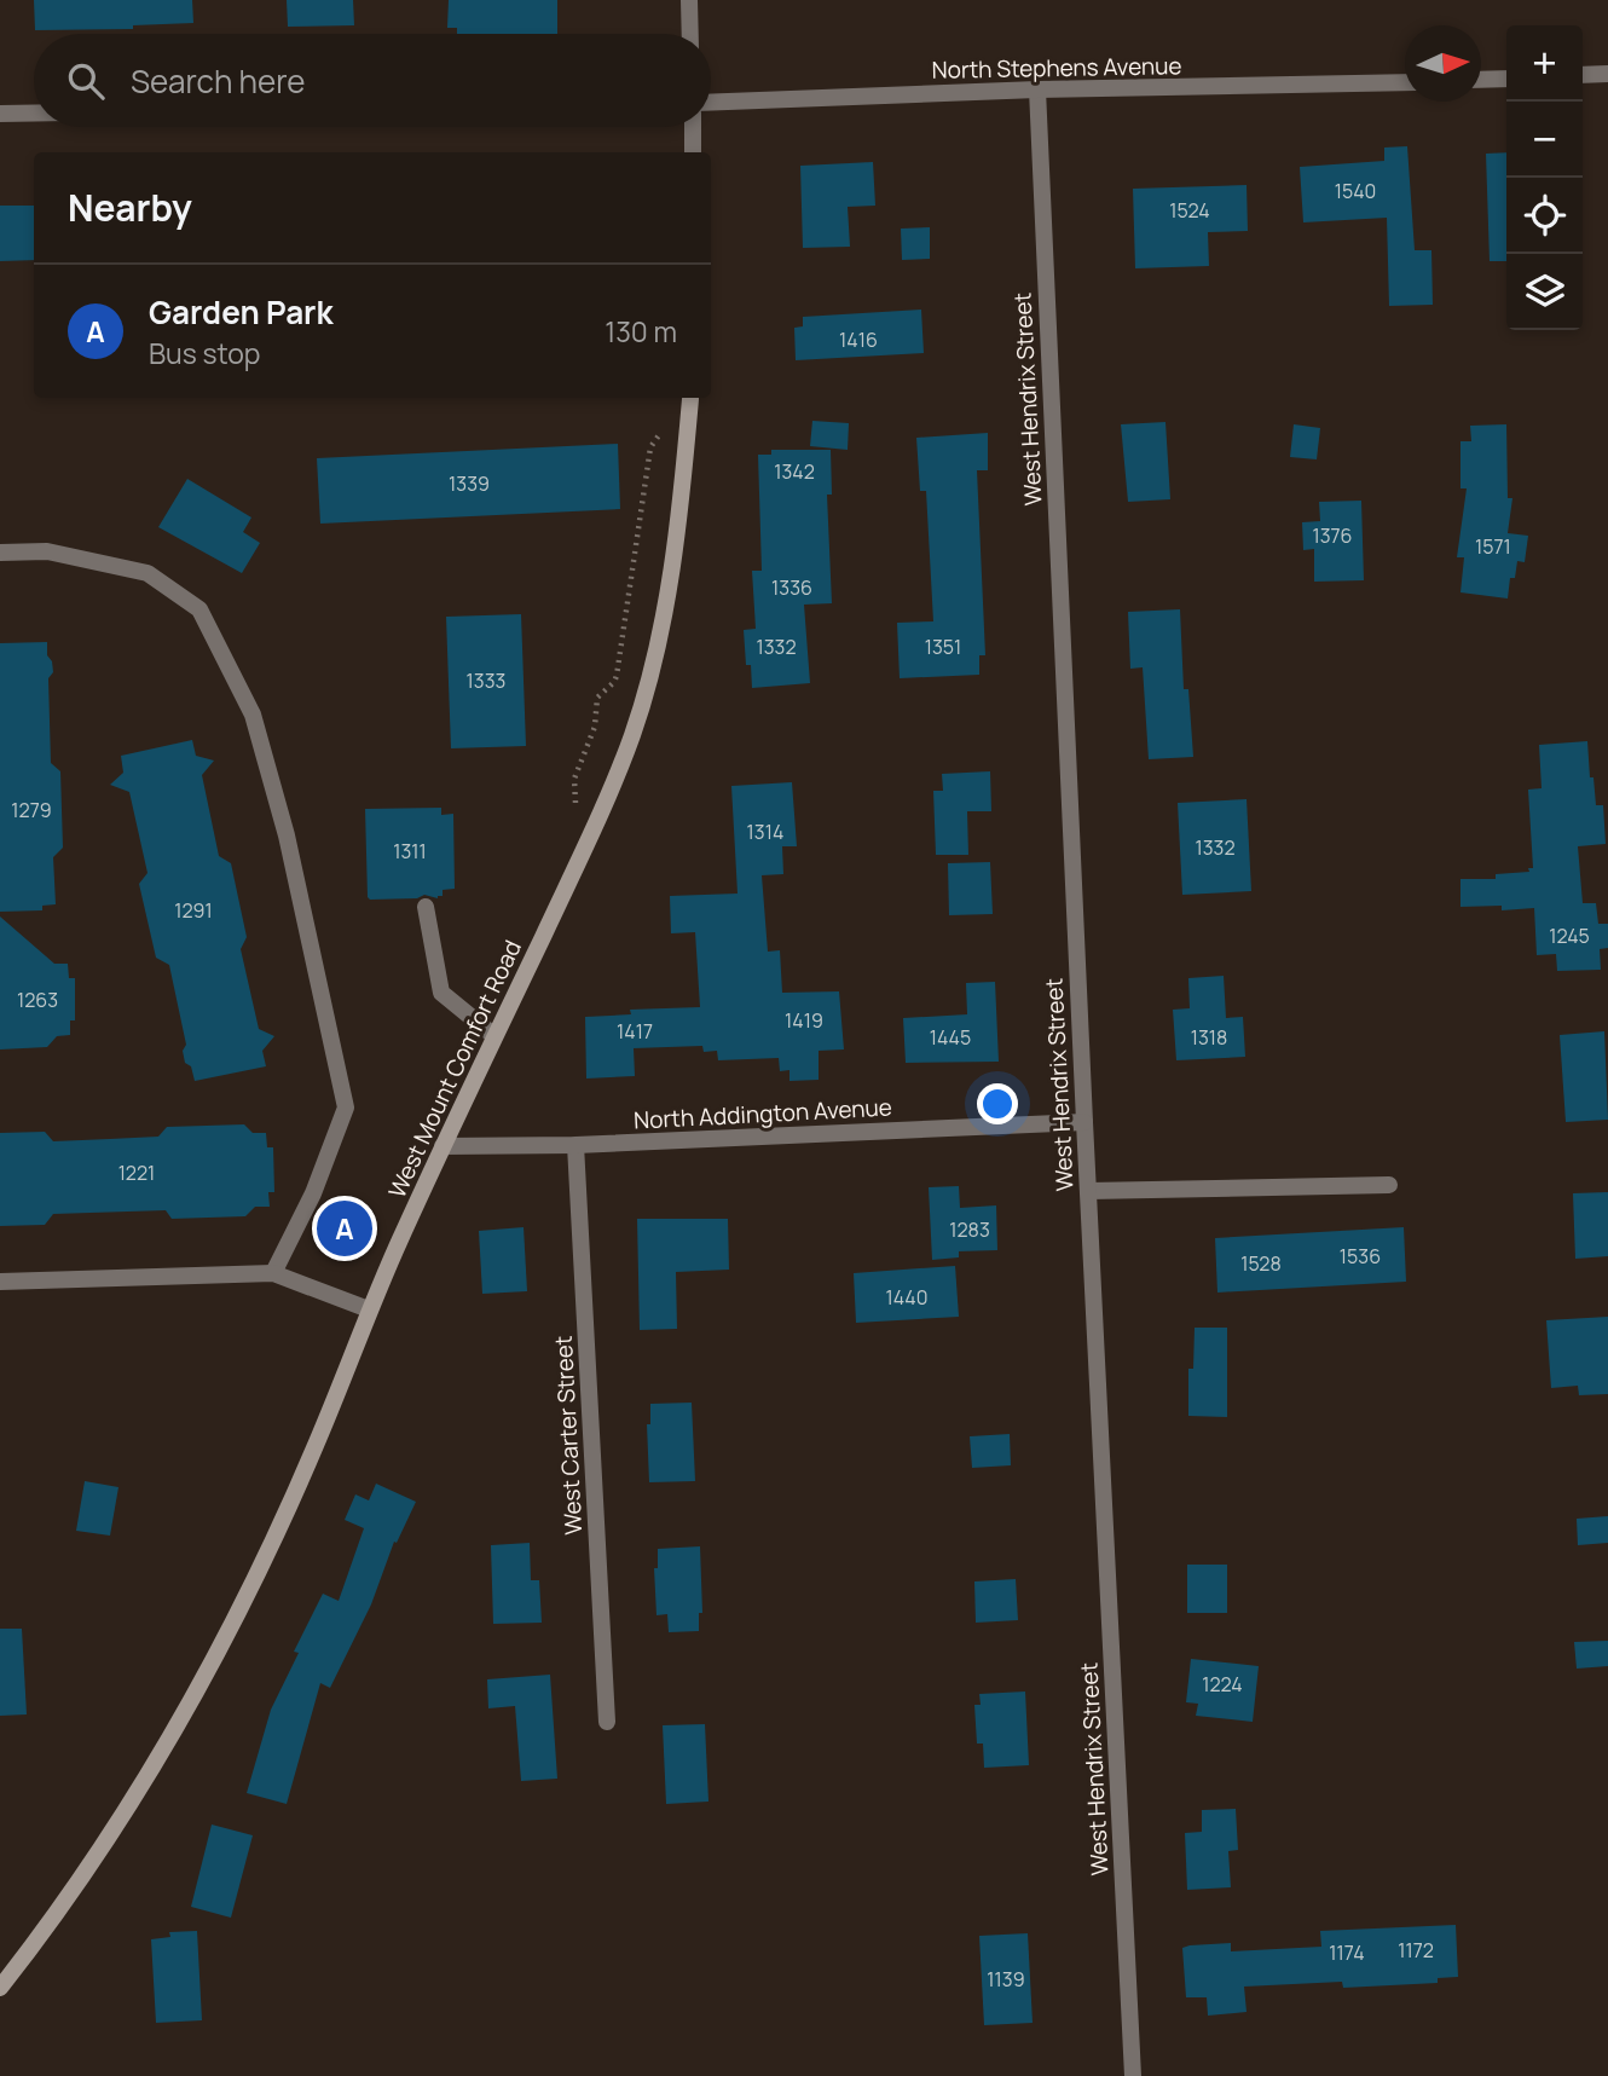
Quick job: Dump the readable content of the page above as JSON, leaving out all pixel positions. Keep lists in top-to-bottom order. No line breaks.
{"streets":{"street":["North Stephens Avenue","West Hendrix Street","West Mount Comfort Road","North Addington Avenue","West Carter Street"]},"crossings":[["North Stephens Avenue","West Hendrix Street"],["West Hendrix Street","North Addington Avenue"],["West Mount Comfort Road","North Addington Avenue"],["North Addington Avenue","West Carter Street"]],"house_numbers":["1540","1524","1416","1342","1339","1376","1571","1336","1332","1351","1333","1279","1314","1332","1311","1291","1245","1263","1419","1417","1445","1318","1221","1283","1536","1528","1440","1224","1172","1174","1139"],"north":"right","page":{"map_buttons":["+","−"],"search":"Search here","heading":"Nearby","list":[{"mark":"A","name":"Garden Park","note":"Bus stop","value":"130 m"}],"pins":"A"}}
